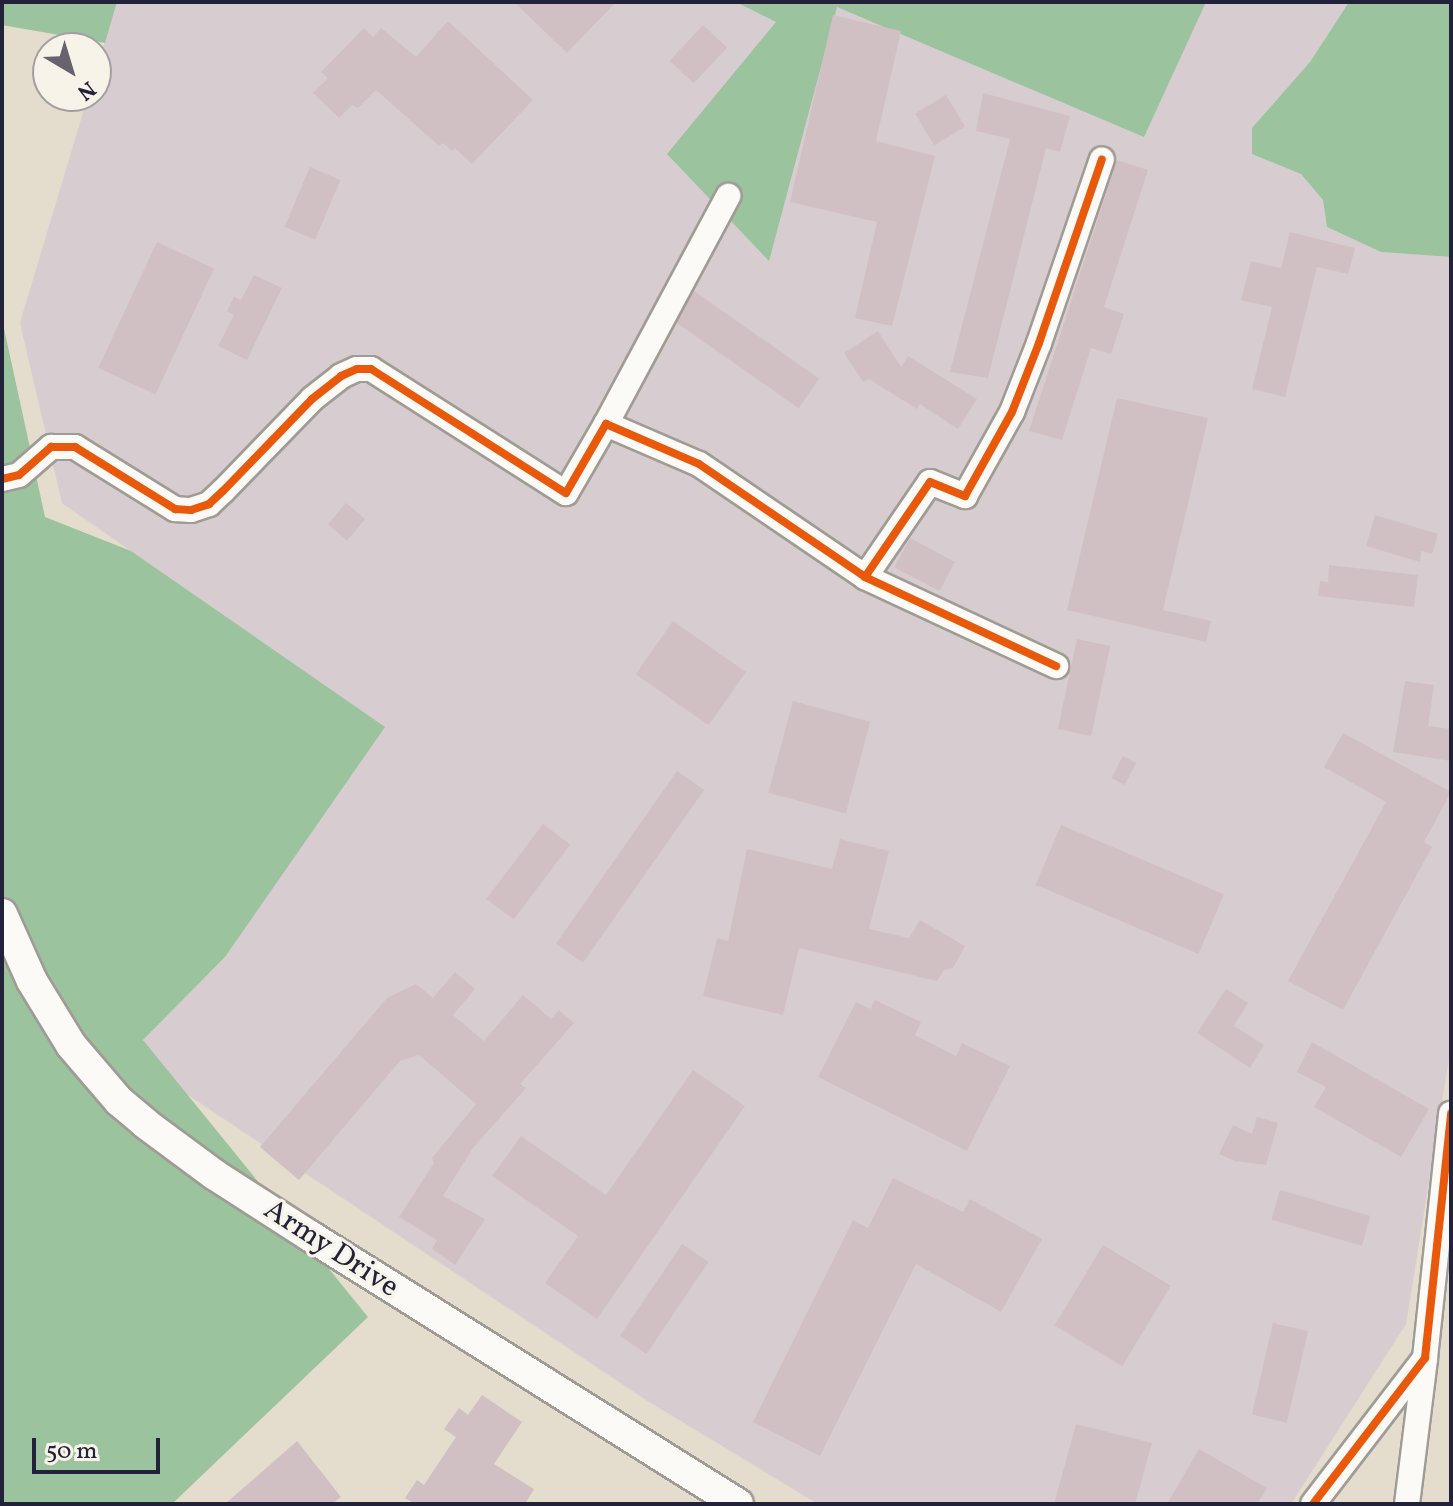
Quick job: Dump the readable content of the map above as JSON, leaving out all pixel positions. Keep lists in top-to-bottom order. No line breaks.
{"streets":{"main road":["Army Drive"]},"scale_bar":"50 m","north":"bottom right"}
